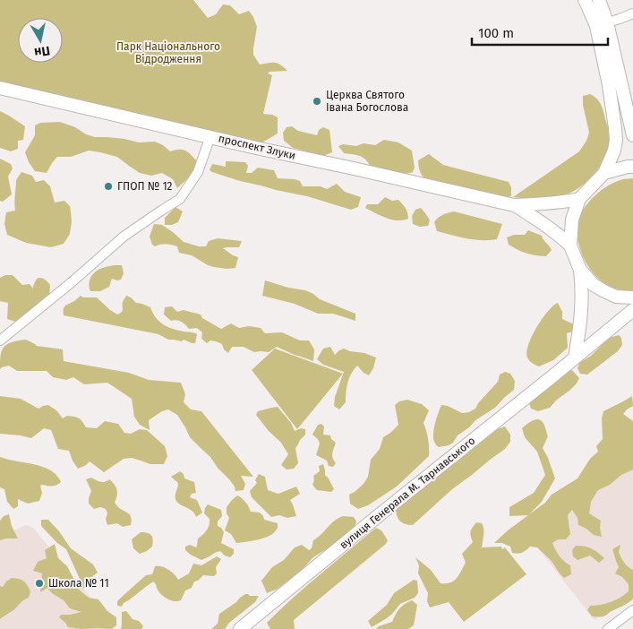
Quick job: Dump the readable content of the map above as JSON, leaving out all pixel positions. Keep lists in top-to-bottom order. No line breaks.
{"streets":{"main road":["проспект Злуки","вулиця Генерала М. Тарнавського"]},"parks":["Парк Національного Відродження"],"places":["Церква Святого Івана Богослова","ГПОП № 12","Школа № 11"],"scale_bar":"100 m","north":"bottom"}
